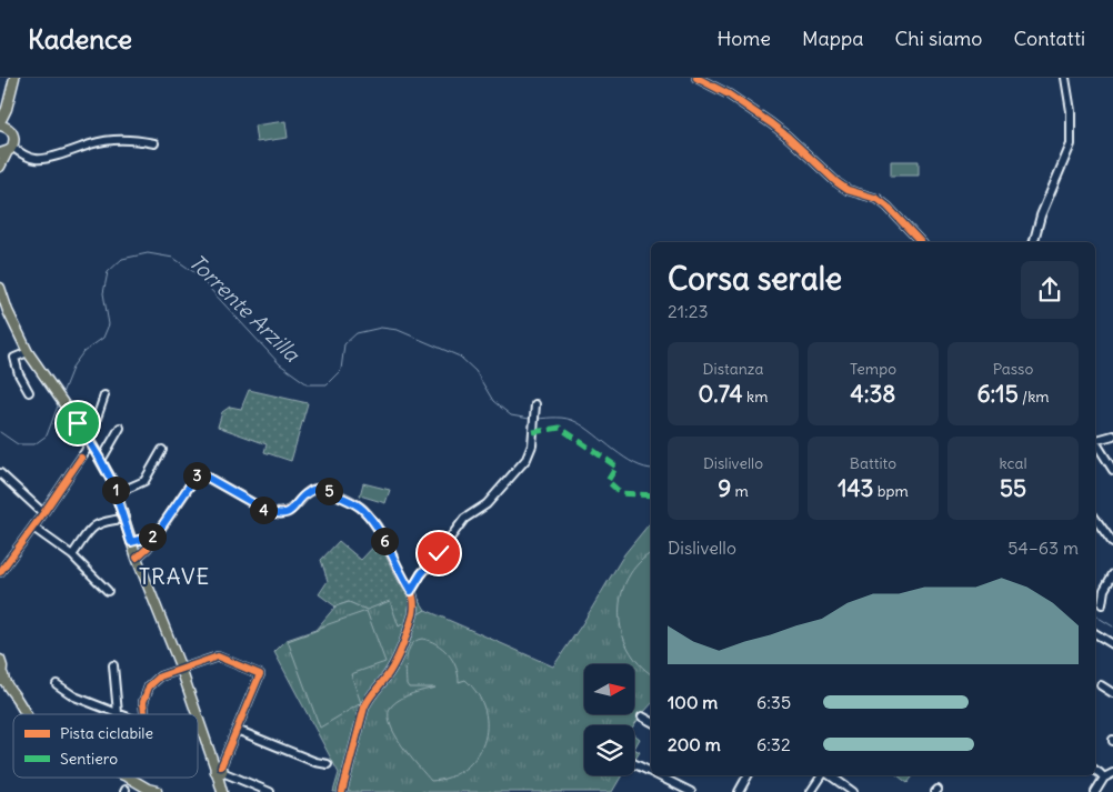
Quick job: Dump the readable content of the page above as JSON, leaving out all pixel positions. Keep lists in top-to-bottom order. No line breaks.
{"districts":["TRAVE"],"water":["Torrente Arzilla"],"legend":["Pista ciclabile","Sentiero"],"north":"right","page":{"header":"Kadence","nav":["Home","Mappa","Chi siamo","Contatti"],"heading":["Corsa serale","21:23"],"stats":[["Distanza","0.74 km"],["Tempo","4:38"],["Passo","6:15 /km"],["Dislivello","9 m"],["Battito","143 bpm"],["kcal","55"]],"pins":["3","1","5","4","2","6"],"chart":["Dislivello","54–63 m"],"list":[{"name":"100 m","note":"6:35"},{"name":"200 m","note":"6:32"}]}}
